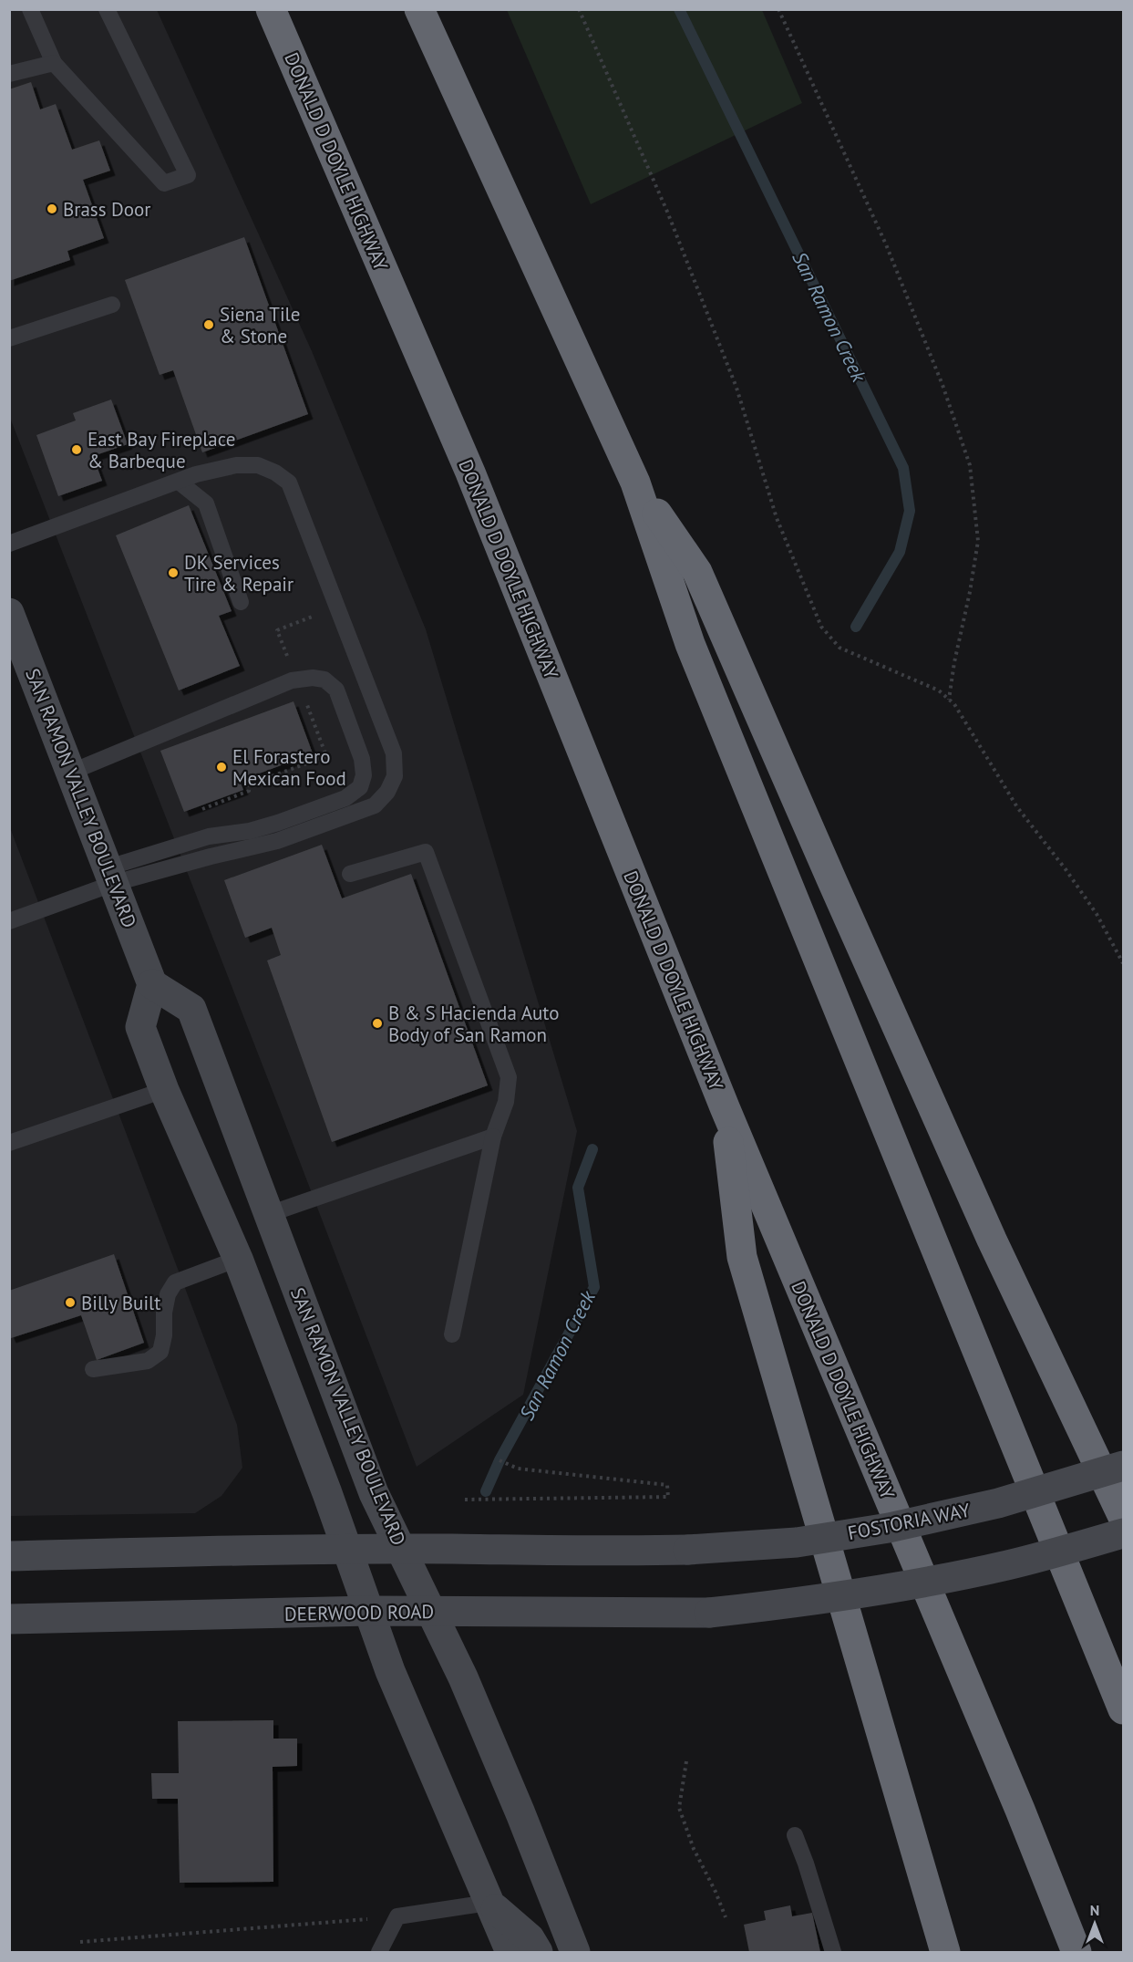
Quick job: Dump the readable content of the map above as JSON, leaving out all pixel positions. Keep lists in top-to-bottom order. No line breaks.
{"streets":{"highway":["DONALD D DOYLE HIGHWAY"],"main road":["SAN RAMON VALLEY BOULEVARD","FOSTORIA WAY","DEERWOOD ROAD"]},"crossings":[["SAN RAMON VALLEY BOULEVARD","FOSTORIA WAY"],["SAN RAMON VALLEY BOULEVARD","DEERWOOD ROAD"]],"water":["San Ramon Creek"],"places":["Brass Door","Siena Tile & Stone","East Bay Fireplace & Barbeque","DK Services Tire & Repair","El Forastero Mexican Food","B & S Hacienda Auto Body of San Ramon","Billy Built"],"north":"top"}
